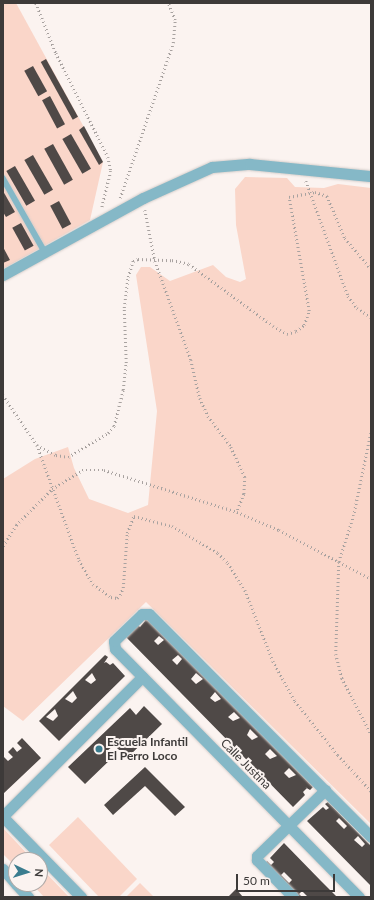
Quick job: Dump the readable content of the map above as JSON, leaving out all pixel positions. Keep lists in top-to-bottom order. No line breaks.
{"streets":{"street":["Calle Justina"]},"places":["Escuela Infantil El Perro Loco"],"scale_bar":"50 m","north":"right"}
